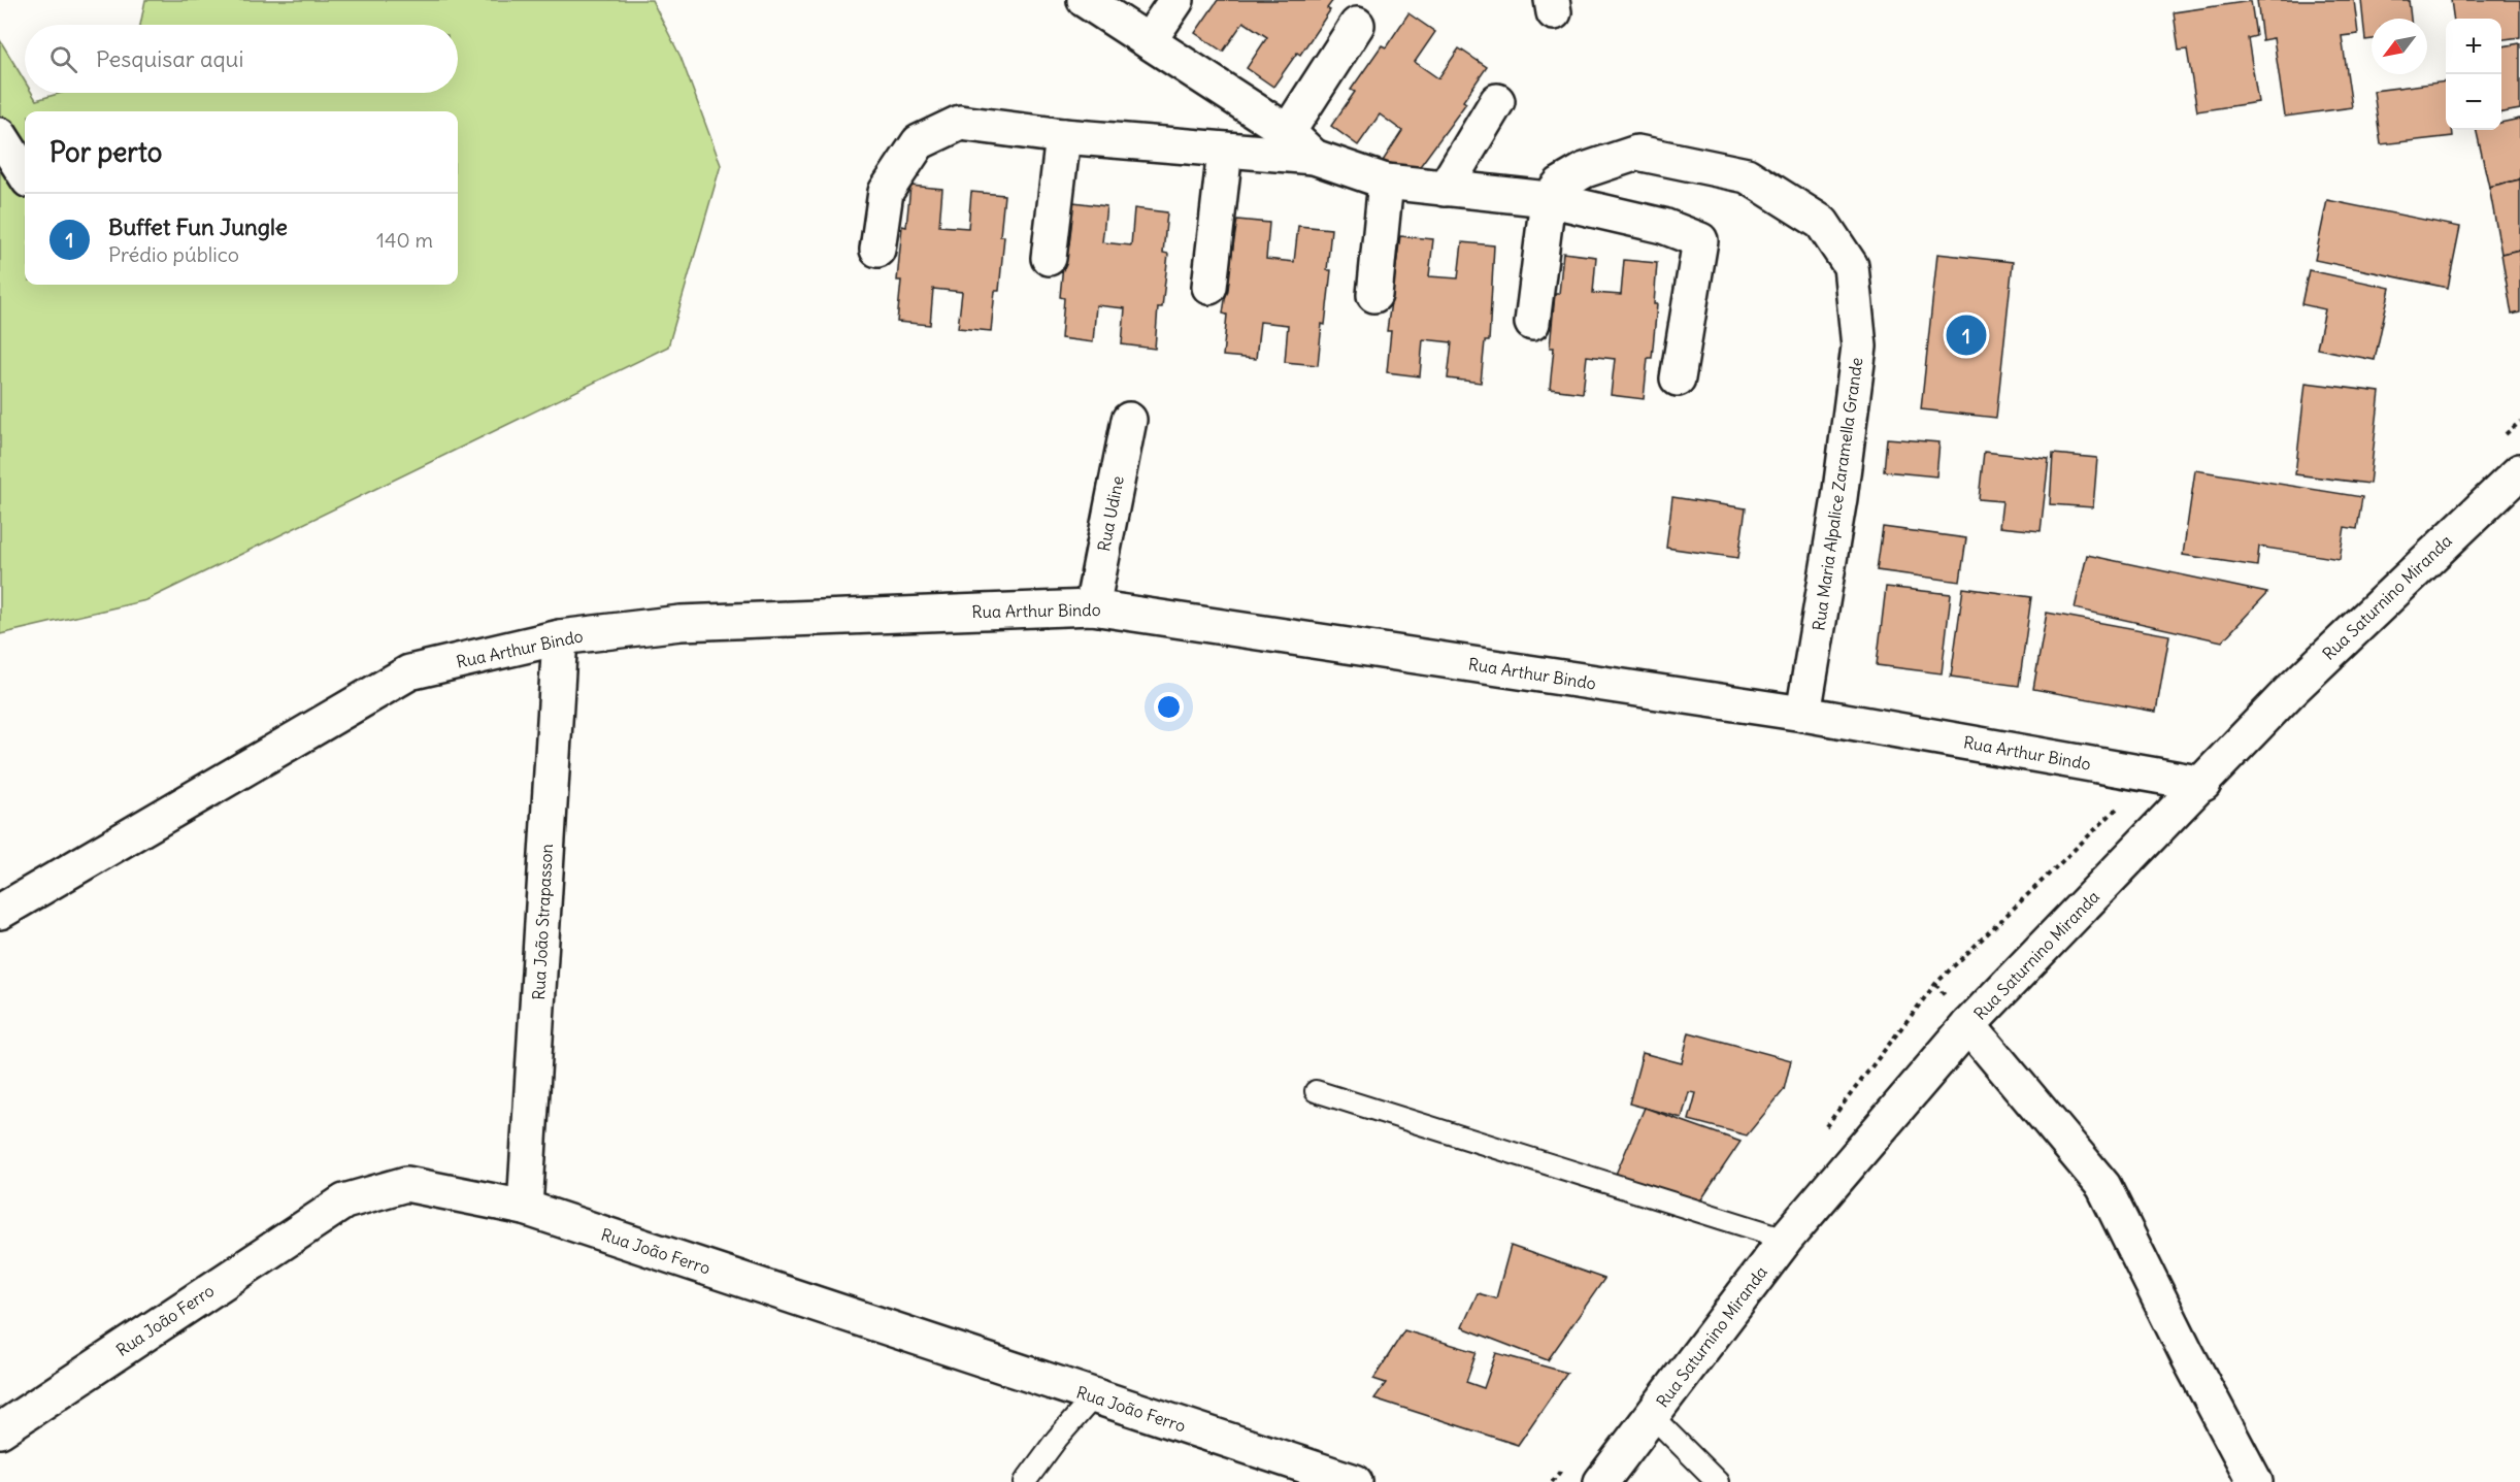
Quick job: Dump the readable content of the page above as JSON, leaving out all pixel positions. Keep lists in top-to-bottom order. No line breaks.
{"streets":{"street":["Rua Maria Alpalice Zaramella Grande","Rua Udine","Rua Saturnino Miranda","Rua Arthur Bindo","Rua João Strapasson","Rua João Ferro"]},"crossings":[["Rua Maria Alpalice Zaramella Grande","Rua Arthur Bindo"],["Rua Udine","Rua Arthur Bindo"],["Rua Saturnino Miranda","Rua Arthur Bindo"],["Rua Arthur Bindo","Rua João Strapasson"],["Rua João Strapasson","Rua João Ferro"]],"north":"bottom left","page":{"map_buttons":["+","−"],"search":"Pesquisar aqui","heading":"Por perto","list":[{"mark":"1","name":"Buffet Fun Jungle","note":"Prédio público","value":"140 m"}],"pins":"1"}}
